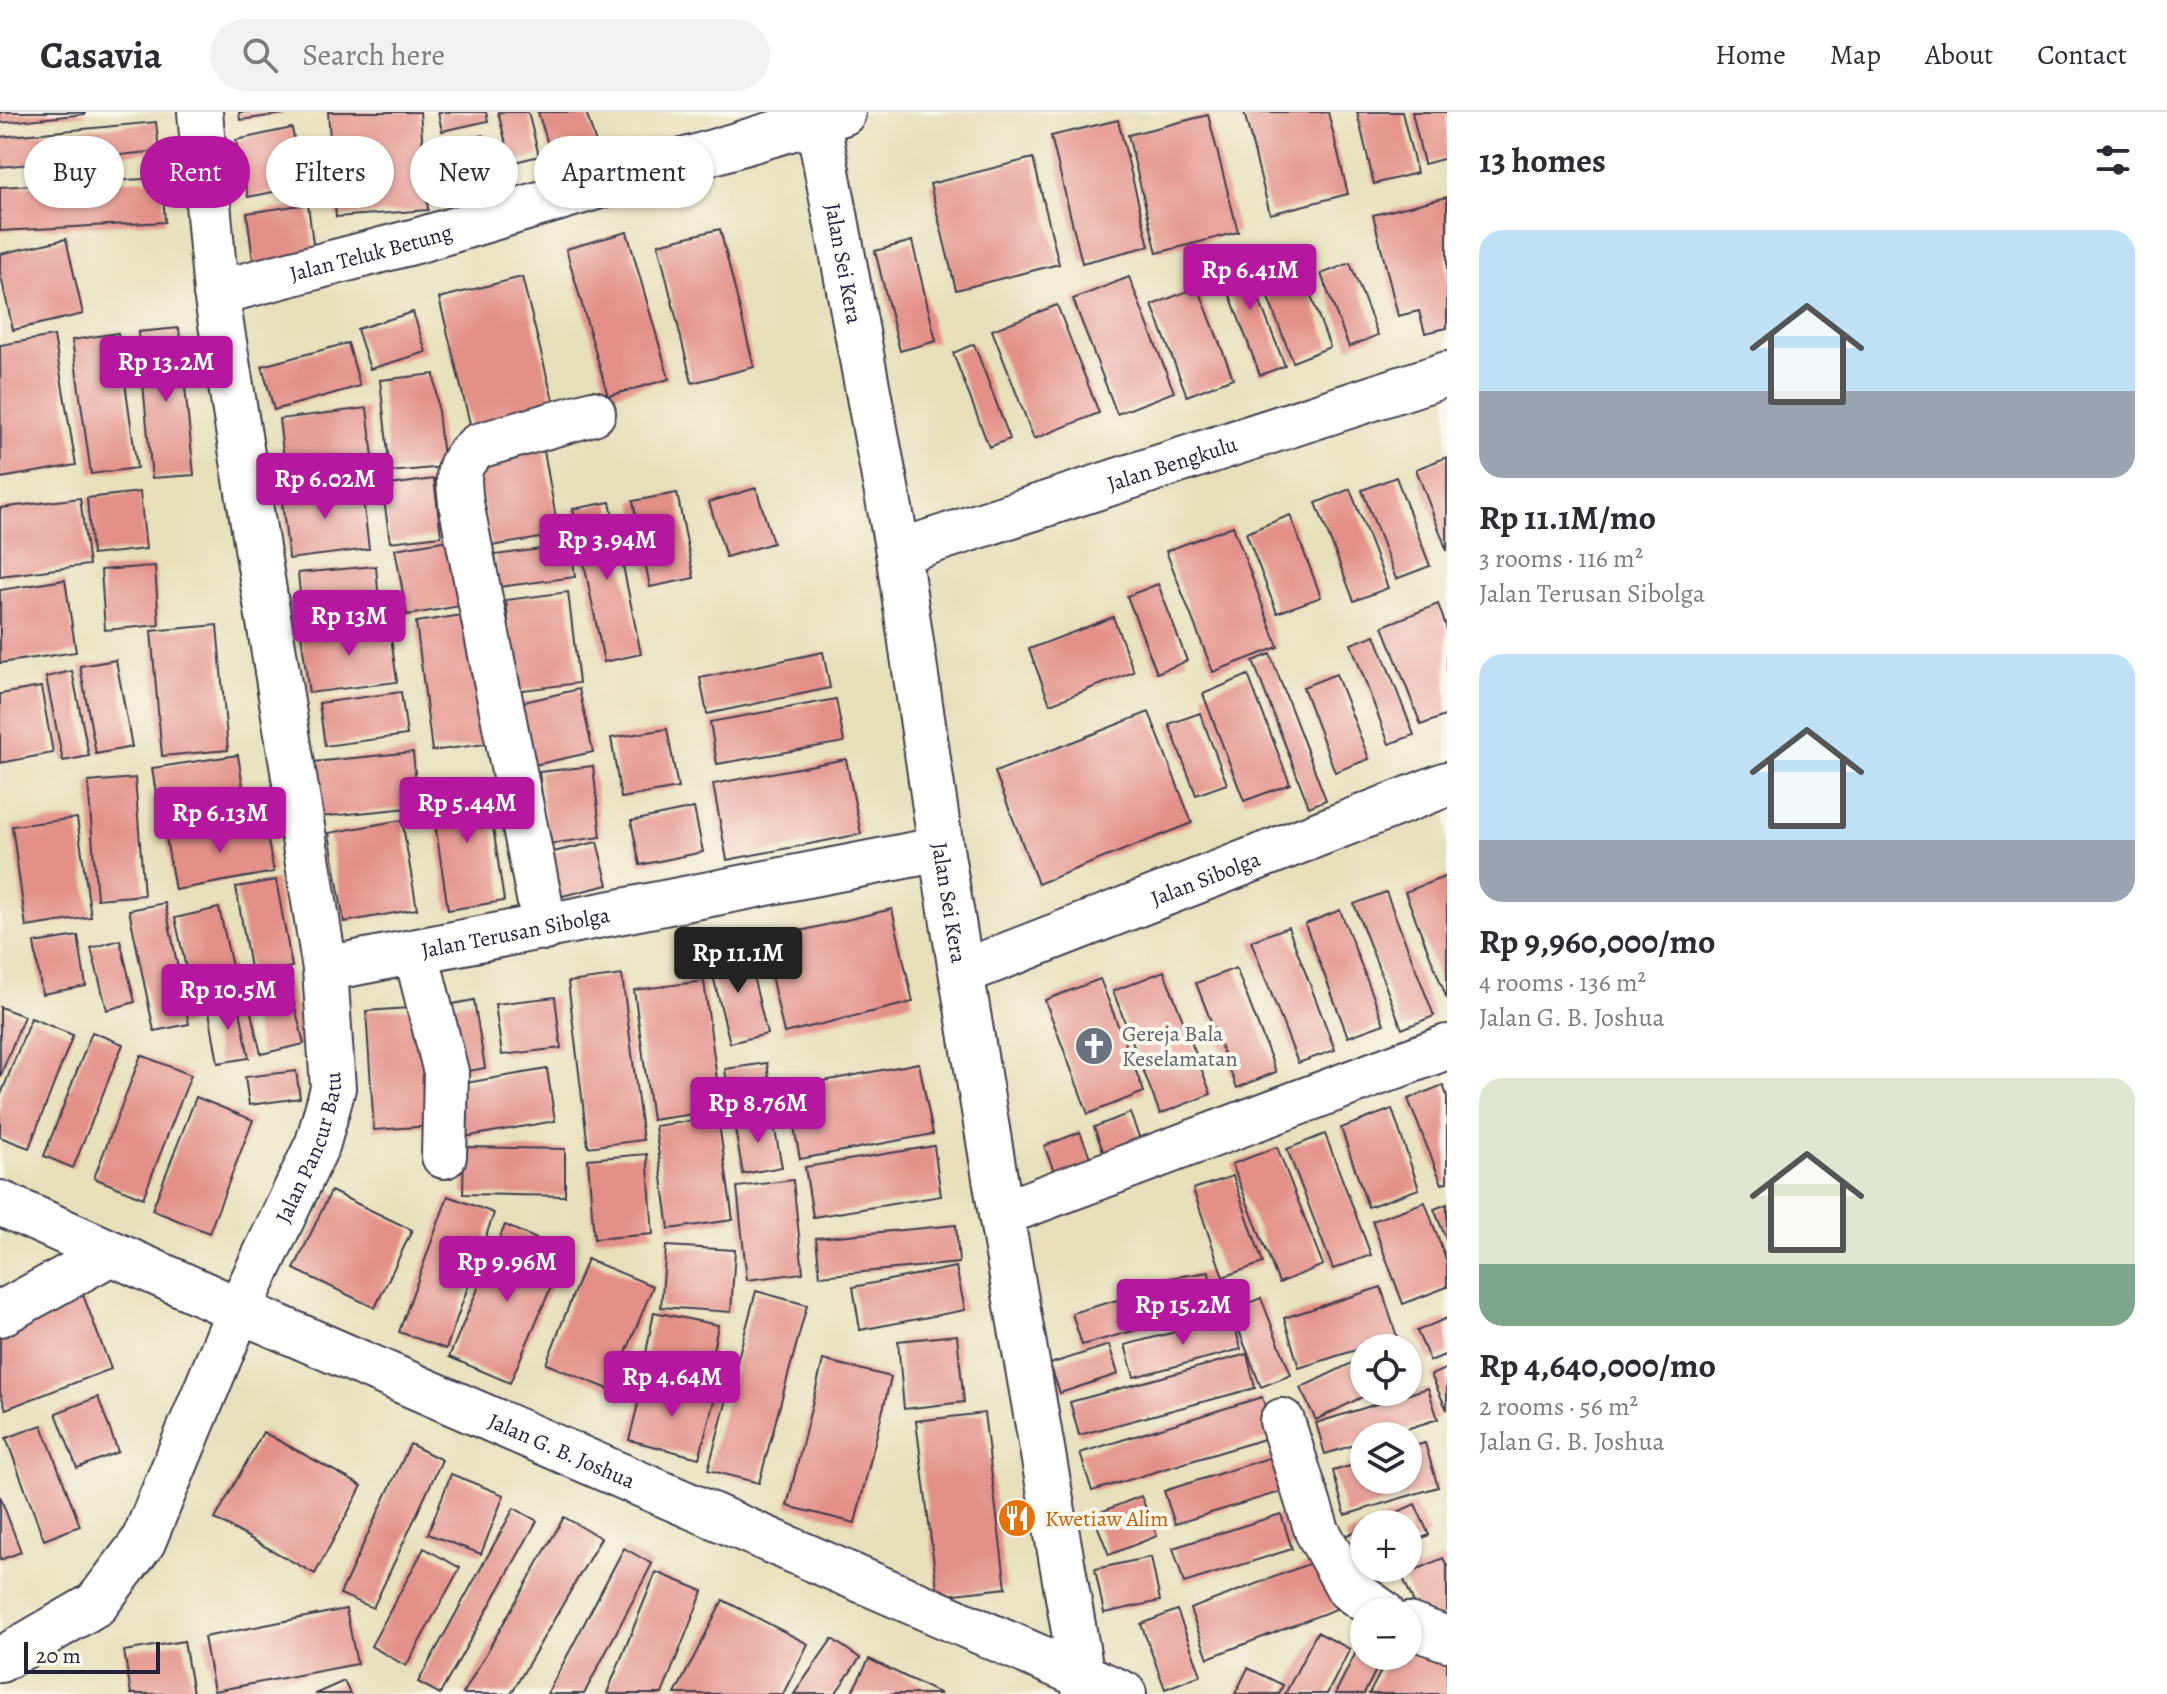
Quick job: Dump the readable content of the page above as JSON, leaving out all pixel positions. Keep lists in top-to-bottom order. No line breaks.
{"streets":{"street":["Jalan Teluk Betung","Jalan Sei Kera","Jalan Bengkulu","Jalan Sibolga","Jalan Terusan Sibolga","Jalan Pancur Batu","Jalan G. B. Joshua"]},"crossings":[["Jalan Teluk Betung","Jalan Sei Kera"],["Jalan Teluk Betung","Jalan Pancur Batu"],["Jalan Sei Kera","Jalan Bengkulu"],["Jalan Sei Kera","Jalan Sibolga"],["Jalan Sei Kera","Jalan Terusan Sibolga"],["Jalan Sei Kera","Jalan G. B. Joshua"],["Jalan Terusan Sibolga","Jalan Pancur Batu"],["Jalan Pancur Batu","Jalan G. B. Joshua"]],"places":{"church":["Gereja Bala Keselamatan"],"restaurant":["Kwetiaw Alim"]},"scale_bar":"20 m","page":{"header":"Casavia","search":"Search here","nav":["Home","Map","About","Contact"],"heading":"13 homes","chip":["Buy","Rent","Filters","New","Apartment"],"list":[{"name":"Rp 11.1M/mo","note":"3 rooms · 116 m² · Jalan Terusan Sibolga"},{"name":"Rp 9,960,000/mo","note":"4 rooms · 136 m² · Jalan G. B. Joshua"},{"name":"Rp 4,640,000/mo","note":"2 rooms · 56 m² · Jalan G. B. Joshua"}],"price":["Rp 6.41M","Rp 13.2M","Rp 6.02M","Rp 3.94M","Rp 13M","Rp 5.44M","Rp 6.13M","Rp 11.1M","Rp 10.5M","Rp 8.76M","Rp 9.96M","Rp 15.2M","Rp 4.64M"],"map_buttons":["+","−"],"scale":"20 m"}}
